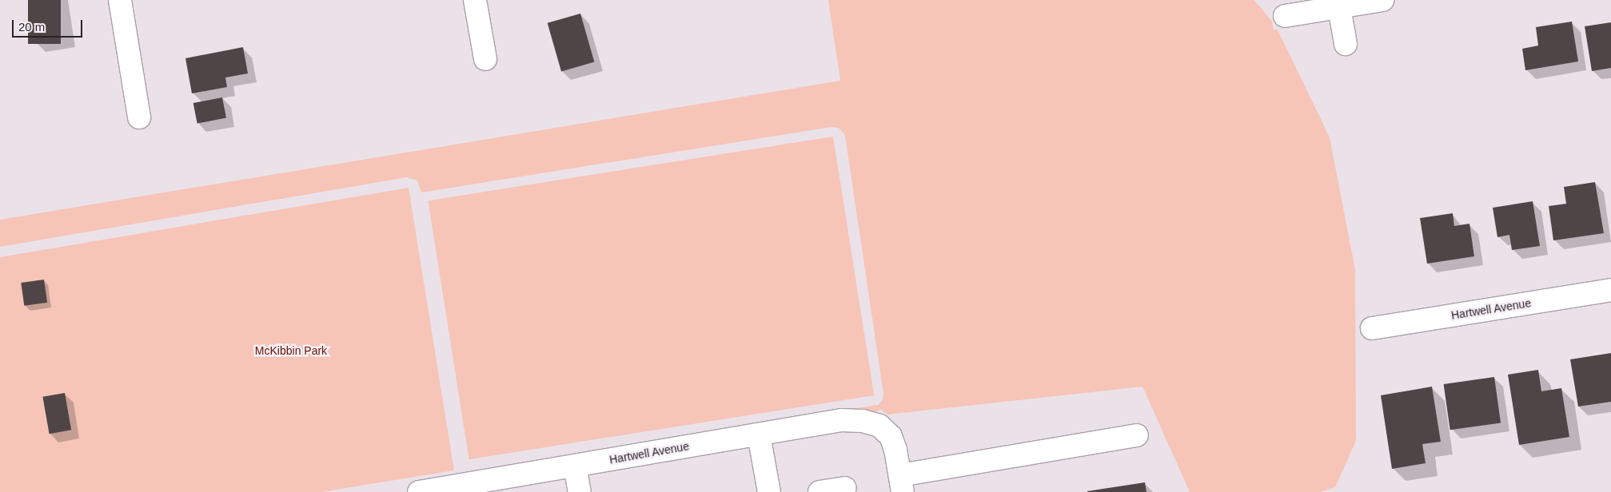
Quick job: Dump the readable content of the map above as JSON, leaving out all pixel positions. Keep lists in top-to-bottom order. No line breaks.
{"streets":{"street":["Hartwell Avenue"]},"parks":["McKibbin Park"],"scale_bar":"20 m"}
